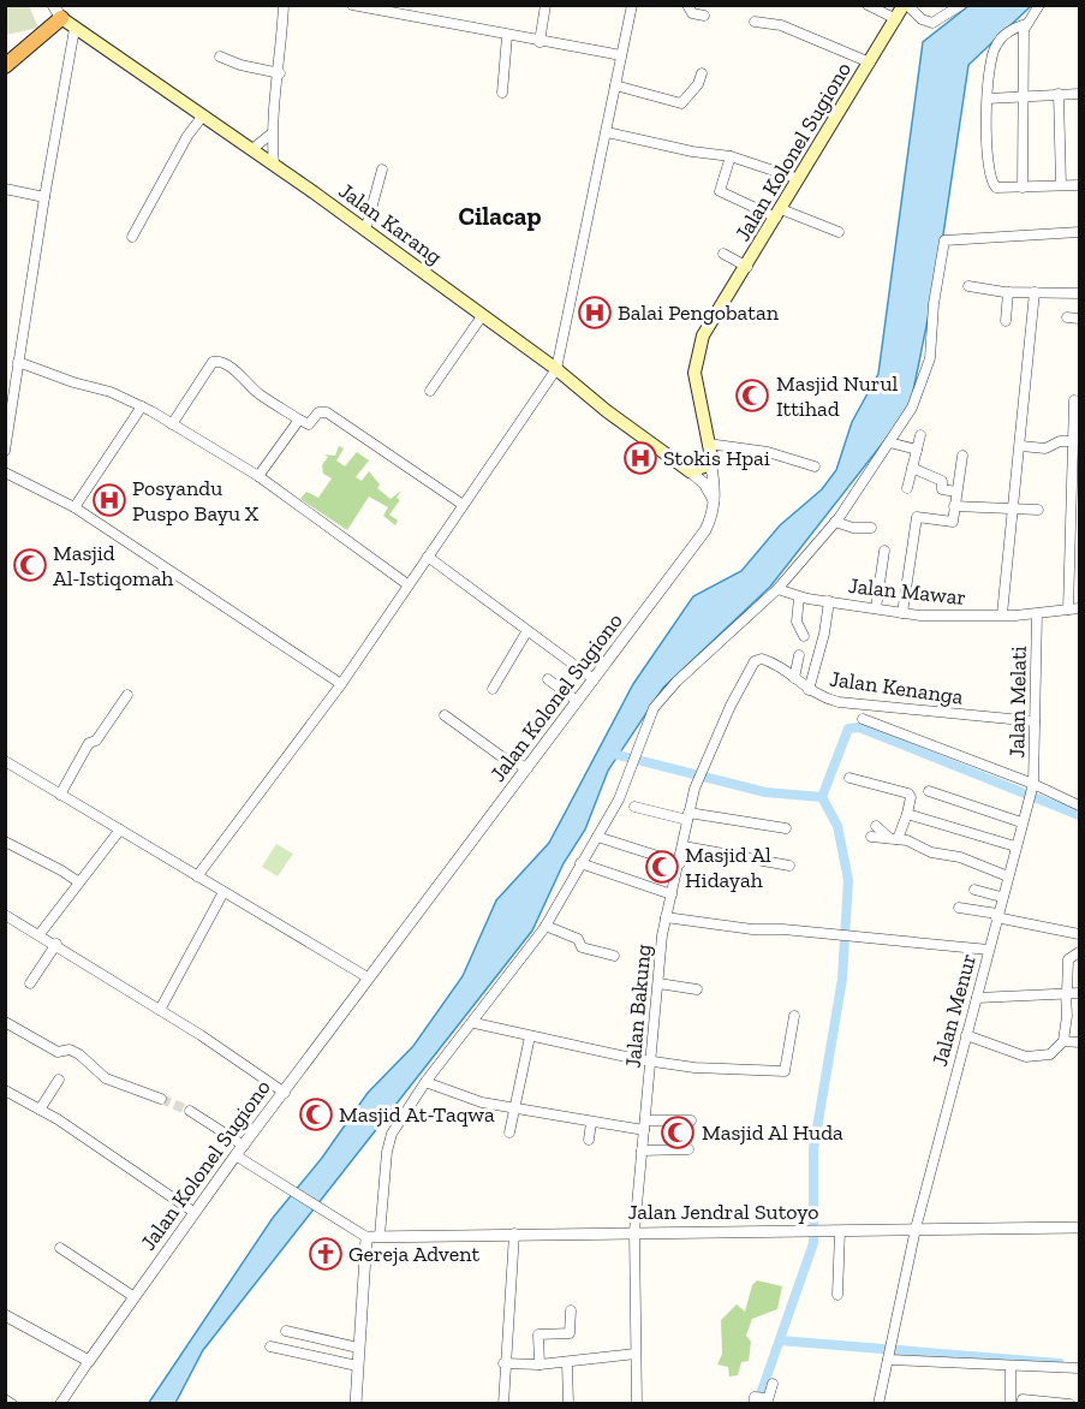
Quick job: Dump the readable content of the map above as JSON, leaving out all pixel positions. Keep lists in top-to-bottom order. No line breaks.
{"streets":{"main road":["Jalan Kolonel Sugiono","Jalan Karang"],"street":["Jalan Mawar","Jalan Kenanga","Jalan Melati","Jalan Bakung","Jalan Menur","Jalan Jendral Sutoyo"]},"crossings":[["Jalan Mawar","Jalan Melati"],["Jalan Kenanga","Jalan Melati"],["Jalan Kenanga","Jalan Bakung"],["Jalan Melati","Jalan Menur"],["Jalan Bakung","Jalan Jendral Sutoyo"],["Jalan Menur","Jalan Jendral Sutoyo"]],"districts":["Cilacap"],"places":{"hospital":["Balai Pengobatan","Stokis Hpai","Posyandu Puspo Bayu X"],"mosque":["Masjid Nurul Ittihad","Masjid Al-Istiqomah","Masjid Al Hidayah","Masjid At-Taqwa","Masjid Al Huda"],"church":["Gereja Advent"]}}
